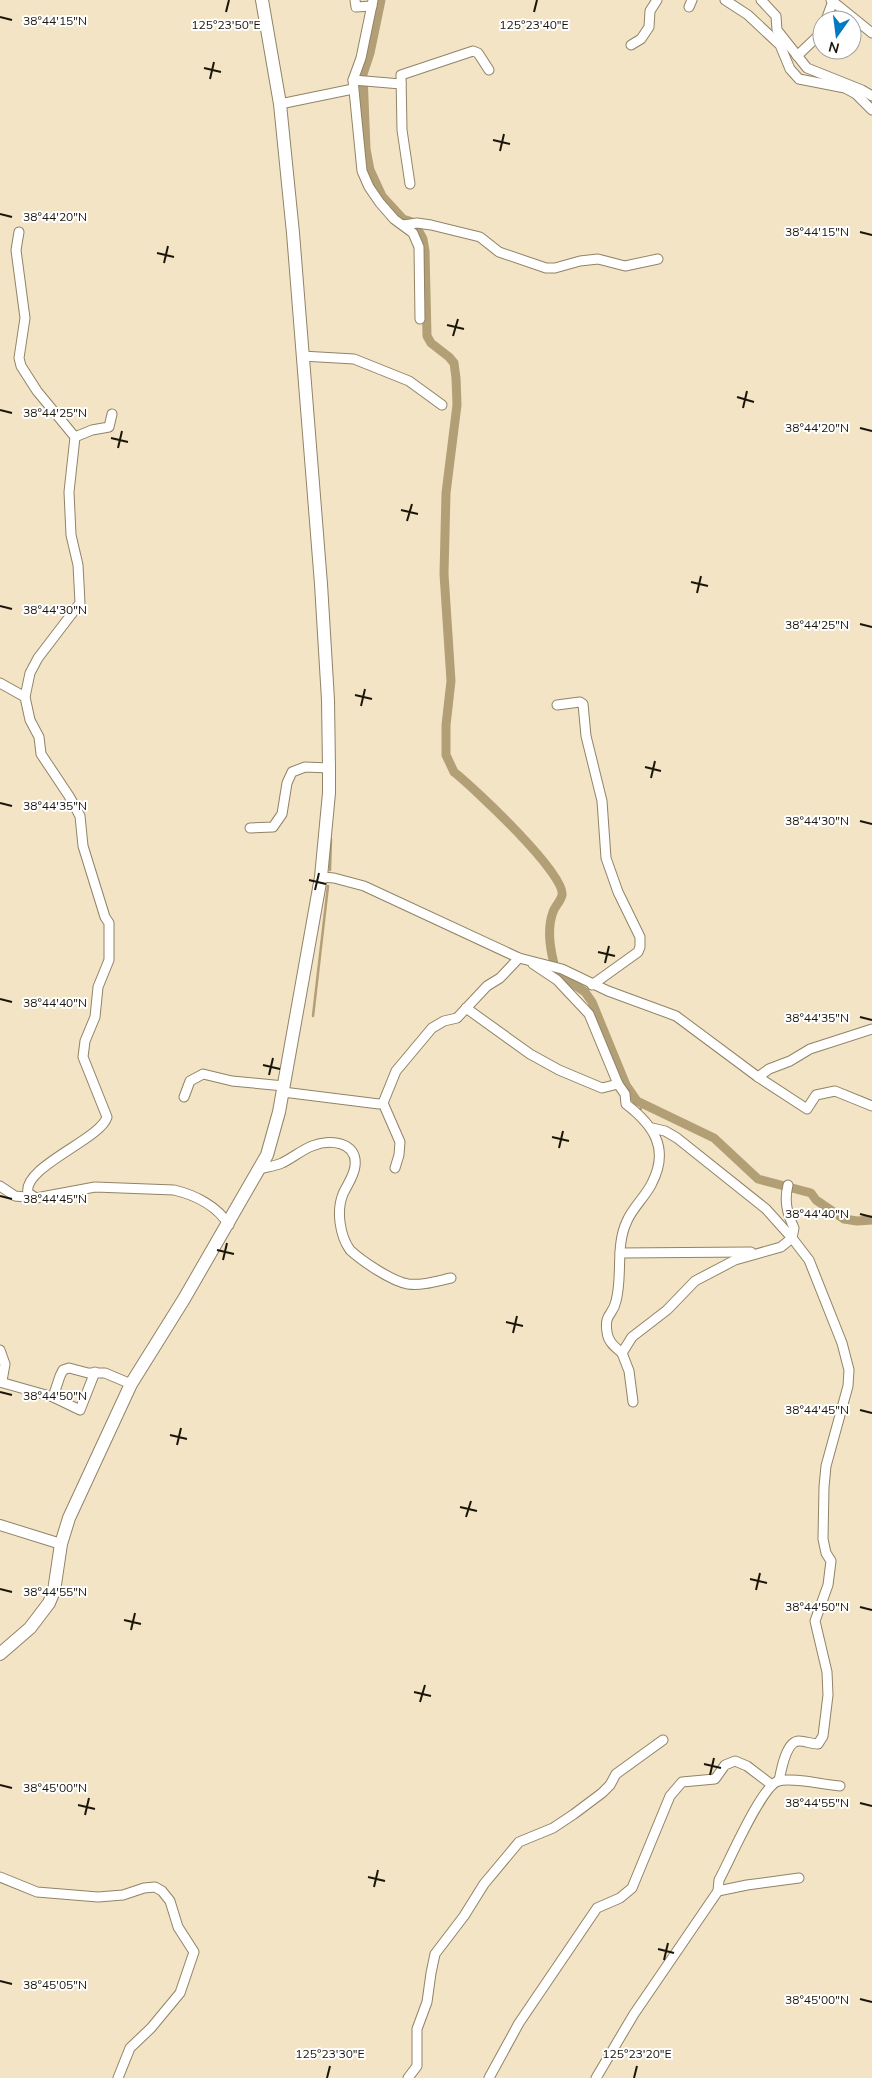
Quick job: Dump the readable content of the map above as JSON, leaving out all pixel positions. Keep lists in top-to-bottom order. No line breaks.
{"north":"bottom","coordinates":["38°44'15\"N","125°23'50\"E","125°23'40\"E","38°44'20\"N","38°44'25\"N","38°44'30\"N","38°44'35\"N","38°44'40\"N","38°44'45\"N","38°44'50\"N","38°44'55\"N","38°45'00\"N","38°45'05\"N","125°23'30\"E","125°23'20\"E"]}
